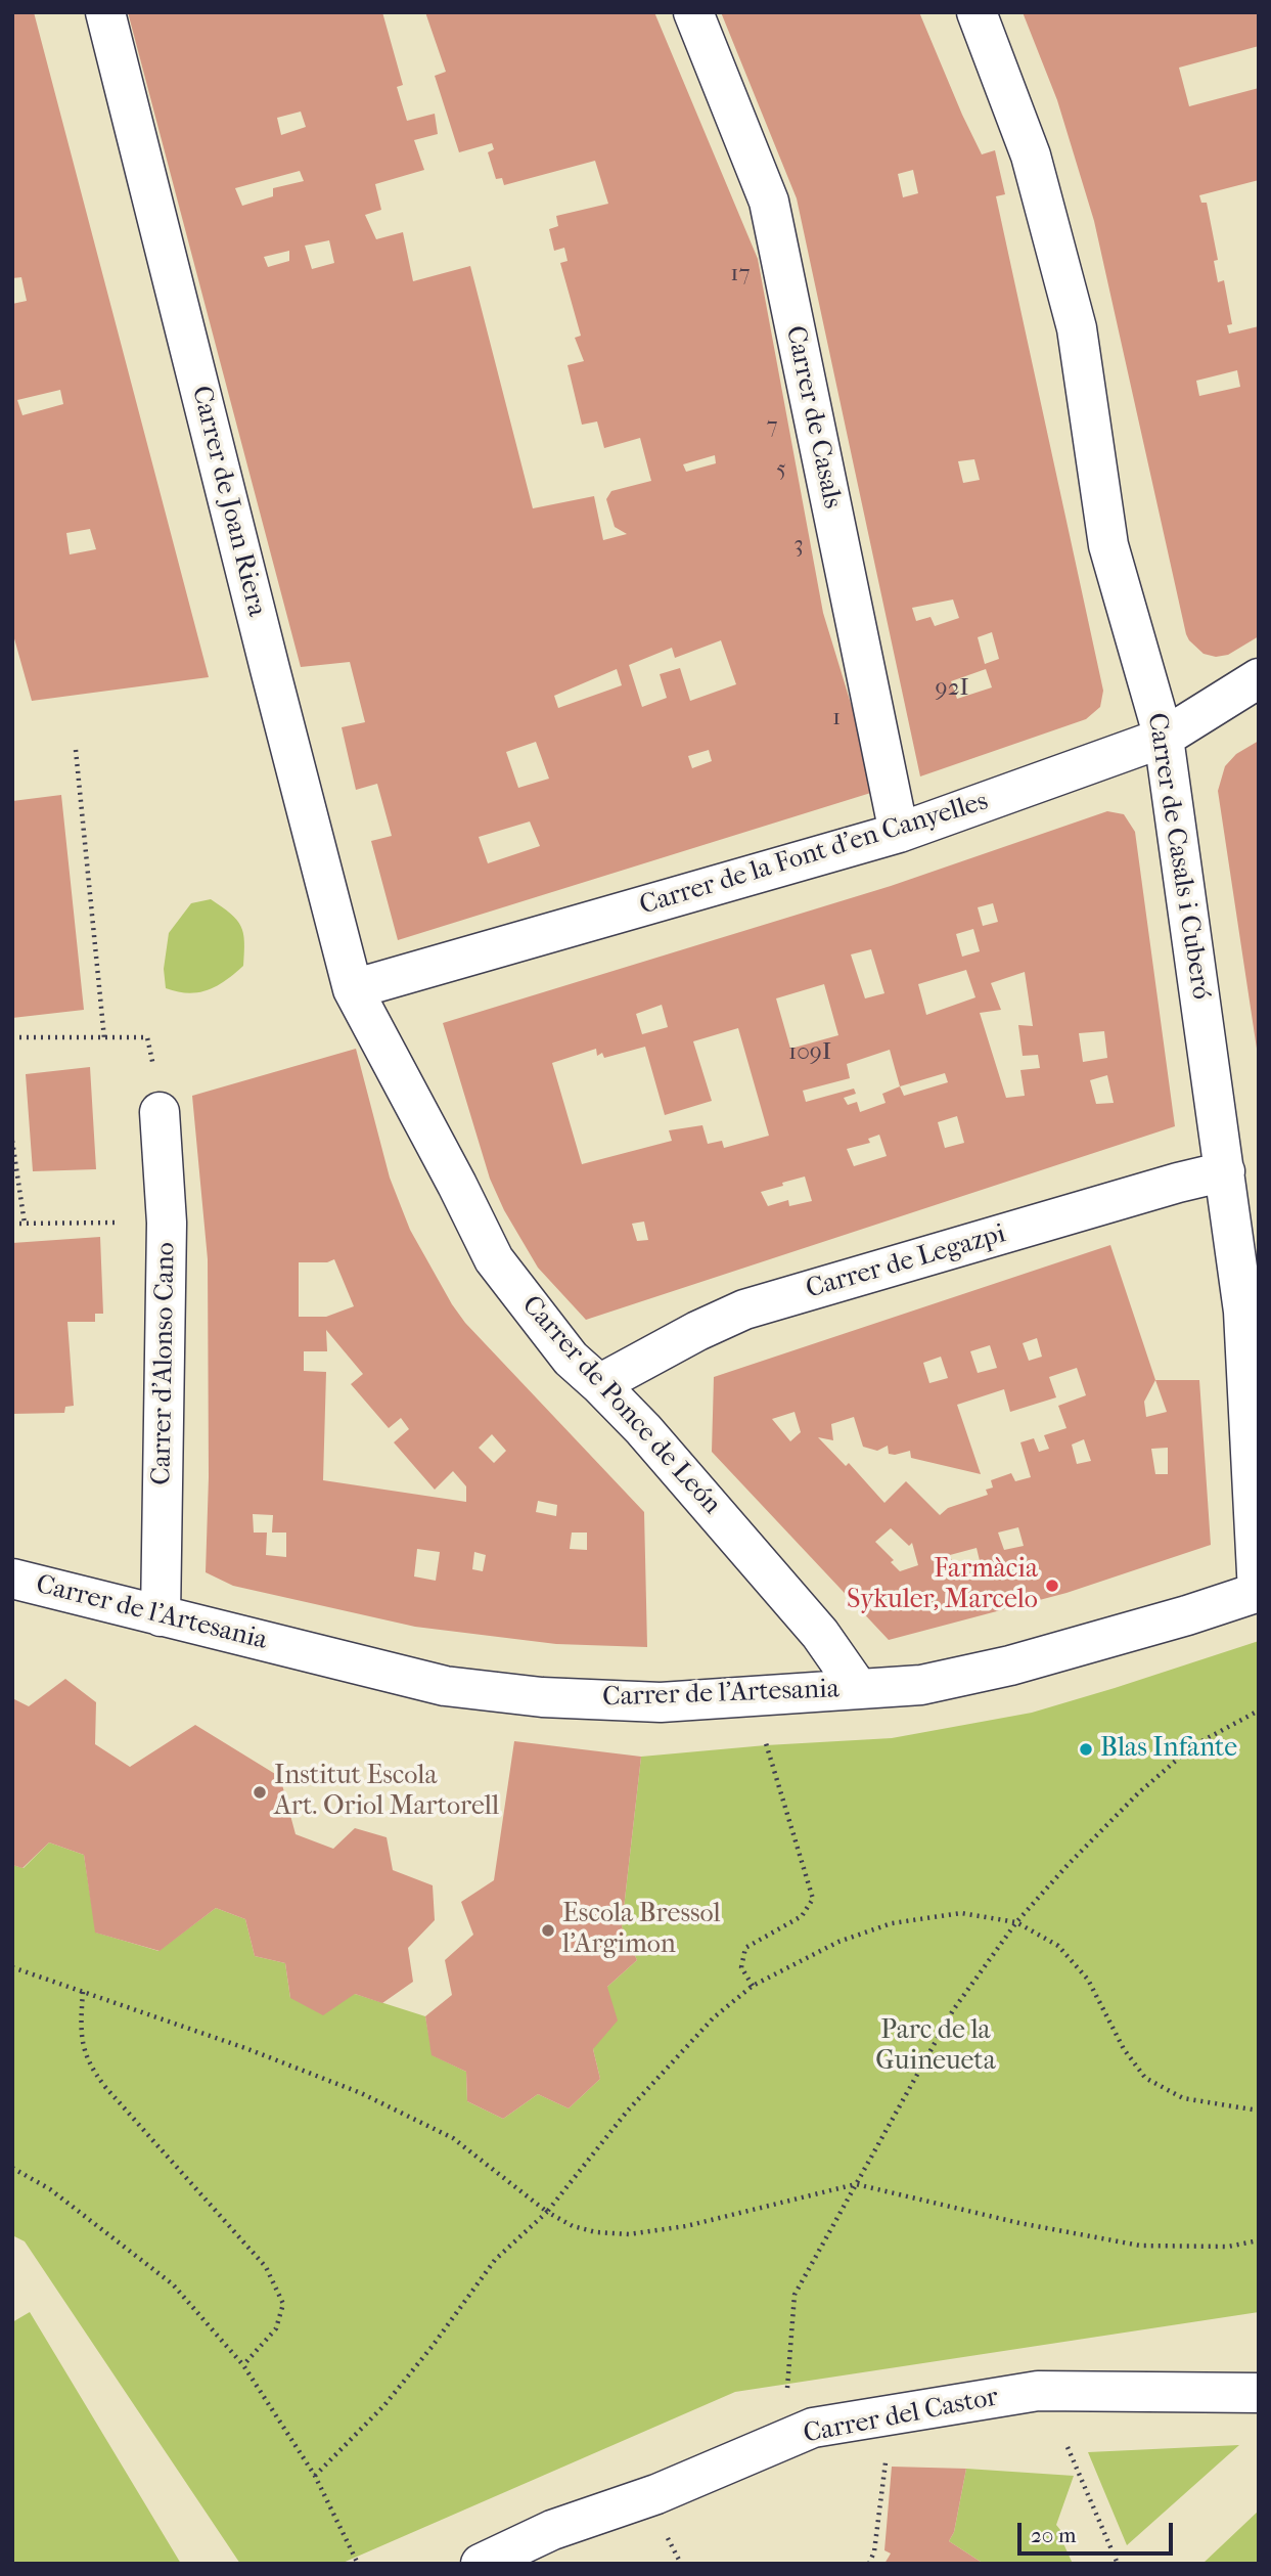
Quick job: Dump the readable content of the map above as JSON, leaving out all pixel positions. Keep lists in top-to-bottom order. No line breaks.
{"streets":{"street":["Carrer de Casals","Carrer de Joan Riera","Carrer de la Font d'en Canyelles","Carrer de Casals i Cuberó","Carrer de Legazpi","Carrer d'Alonso Cano","Carrer de Ponce de León","Carrer de l'Artesania","Carrer del Castor"]},"crossings":[["Carrer de Casals","Carrer de la Font d'en Canyelles"],["Carrer de Joan Riera","Carrer de la Font d'en Canyelles"],["Carrer de Joan Riera","Carrer de Ponce de León"],["Carrer de la Font d'en Canyelles","Carrer de Casals i Cuberó"],["Carrer de la Font d'en Canyelles","Carrer de Ponce de León"],["Carrer de Casals i Cuberó","Carrer de Legazpi"],["Carrer de Casals i Cuberó","Carrer de l'Artesania"],["Carrer de Legazpi","Carrer de Ponce de León"],["Carrer d'Alonso Cano","Carrer de l'Artesania"],["Carrer de Ponce de León","Carrer de l'Artesania"]],"parks":["Parc de la Guineueta"],"places":["Farmàcia Sykuler, Marcelo","Blas Infante","Institut Escola Art. Oriol Martorell","Escola Bressol l'Argimon"],"house_numbers":["17","7","5","3","92I","1","109I"],"scale_bar":"20 m"}
